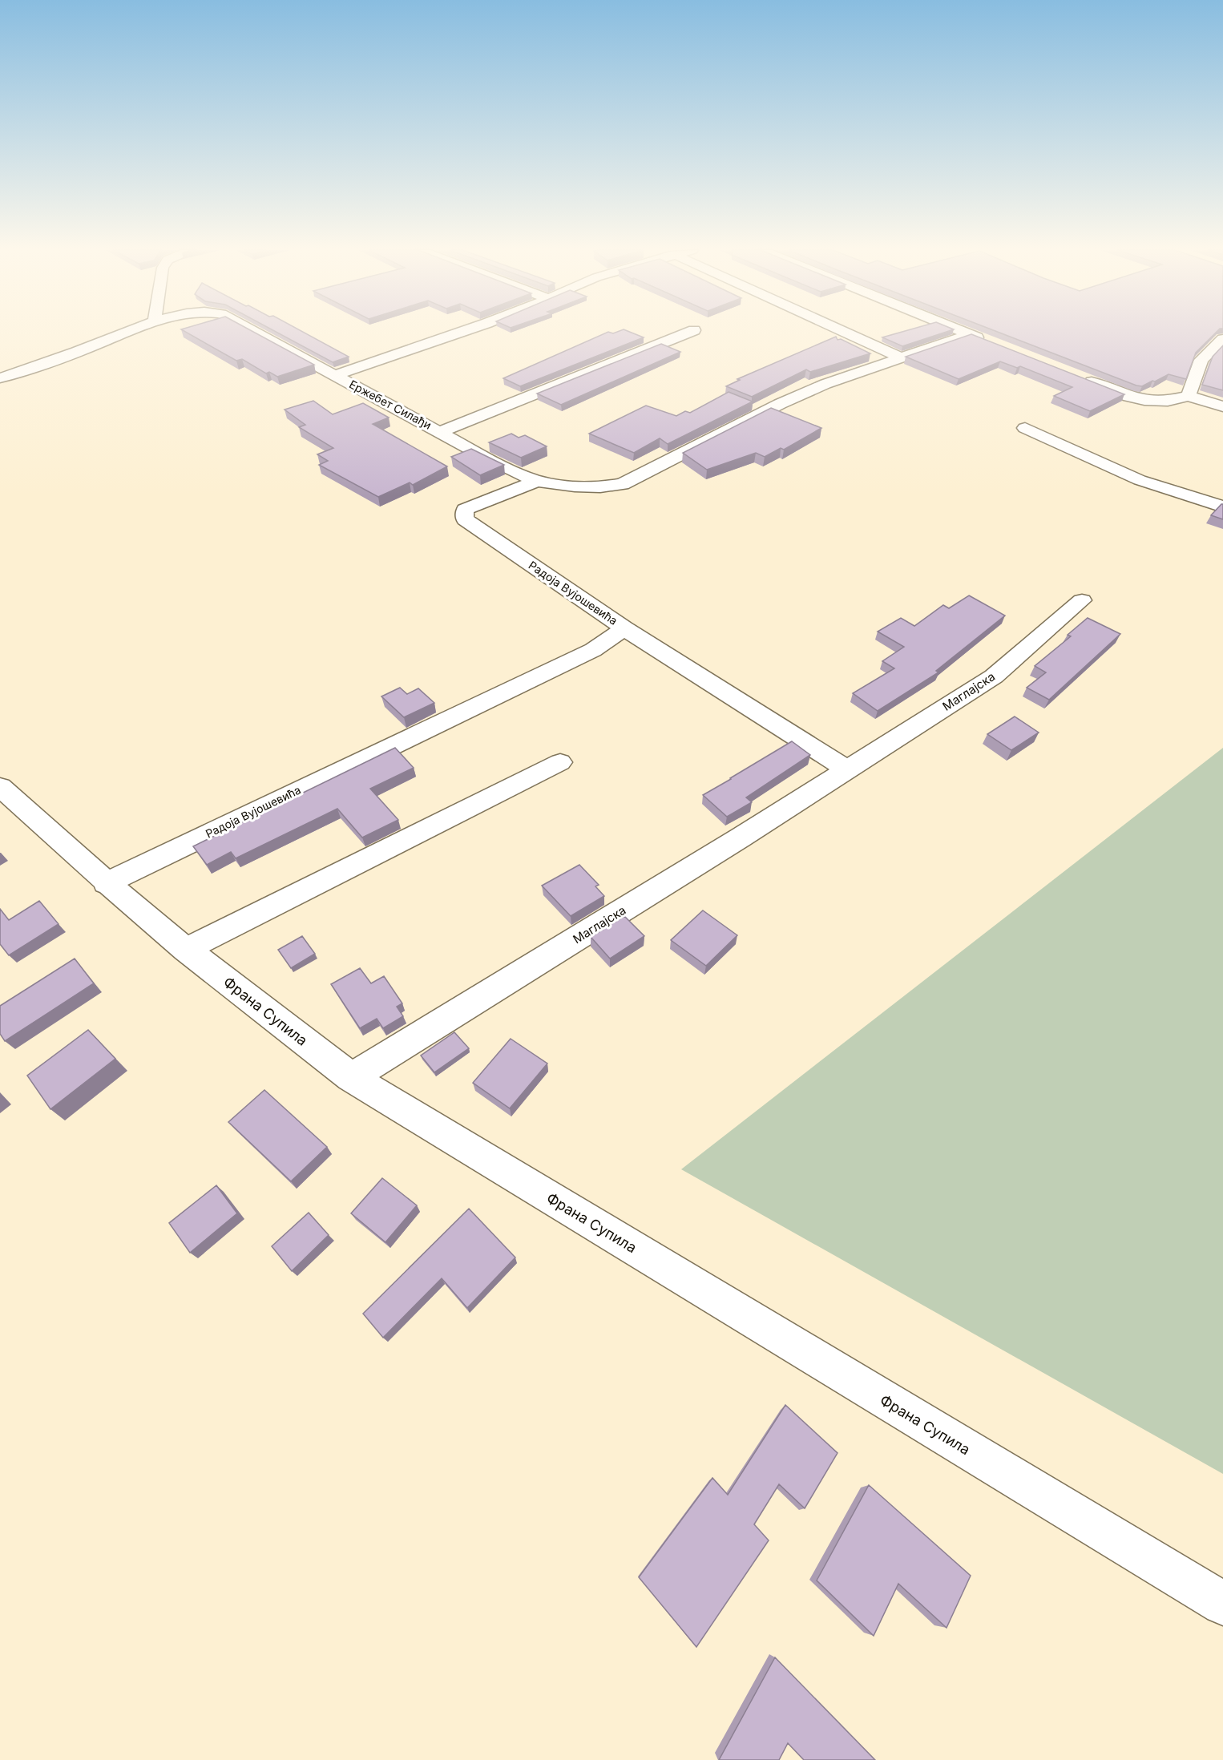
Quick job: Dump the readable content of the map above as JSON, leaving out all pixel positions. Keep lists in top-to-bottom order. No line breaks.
{"streets":{"street":["Ержебет Силађи","Радоја Вујошевића","Маглајска","Франа Супила"]},"crossings":[["Ержебет Силађи","Радоја Вујошевића"],["Радоја Вујошевића","Франа Супила"],["Маглајска","Франа Супила"]]}
